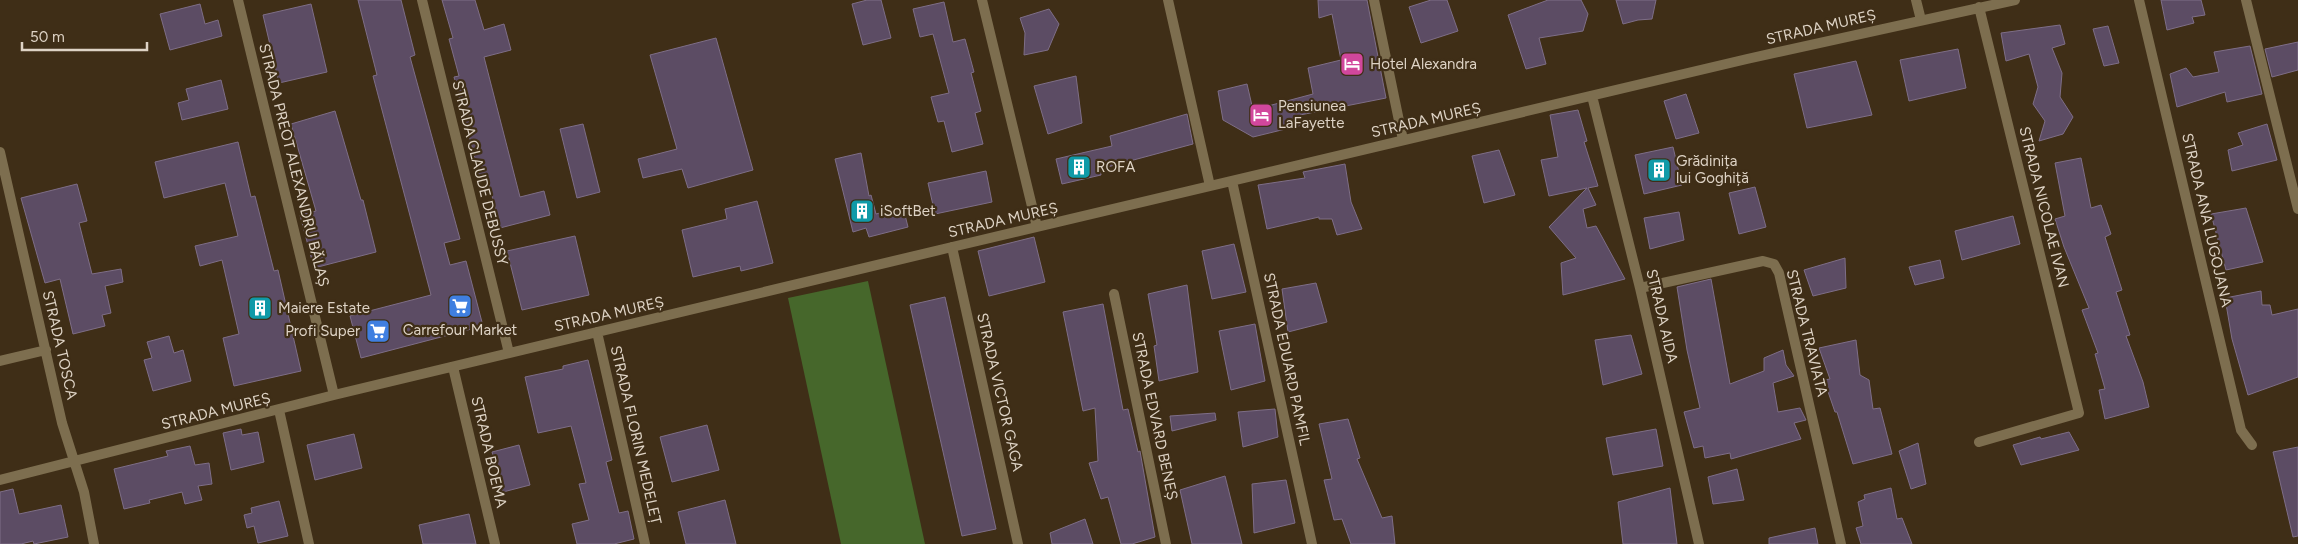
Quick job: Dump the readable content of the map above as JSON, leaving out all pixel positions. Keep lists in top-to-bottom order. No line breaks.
{"streets":{"street":["STRADA MUREȘ","STRADA PREOT ALEXANDRU BĂLAȘ","STRADA CLAUDE DEBUSSY","STRADA NICOLAE IVAN","STRADA ANA LUGOJANA","STRADA AIDA","STRADA TRAVIATA","STRADA TOSCA","STRADA EDUARD PAMFIL","STRADA VICTOR GAGA","STRADA EDVARD BENEȘ","STRADA FLORIN MEDELEȚ","STRADA BOEMA"]},"crossings":[["STRADA MUREȘ","STRADA PREOT ALEXANDRU BĂLAȘ"],["STRADA MUREȘ","STRADA CLAUDE DEBUSSY"],["STRADA MUREȘ","STRADA NICOLAE IVAN"],["STRADA MUREȘ","STRADA AIDA"],["STRADA MUREȘ","STRADA TOSCA"],["STRADA MUREȘ","STRADA EDUARD PAMFIL"],["STRADA MUREȘ","STRADA VICTOR GAGA"],["STRADA MUREȘ","STRADA FLORIN MEDELEȚ"],["STRADA MUREȘ","STRADA BOEMA"],["STRADA AIDA","STRADA TRAVIATA"]],"places":{"hotel":["Hotel Alexandra","Pensiunea LaFayette"],"building":["ROFA","Grădinița lui Goghiță","iSoftBet","Maiere Estate"],"supermarket":["Carrefour Market","Profi Super"]},"scale_bar":"50 m"}
